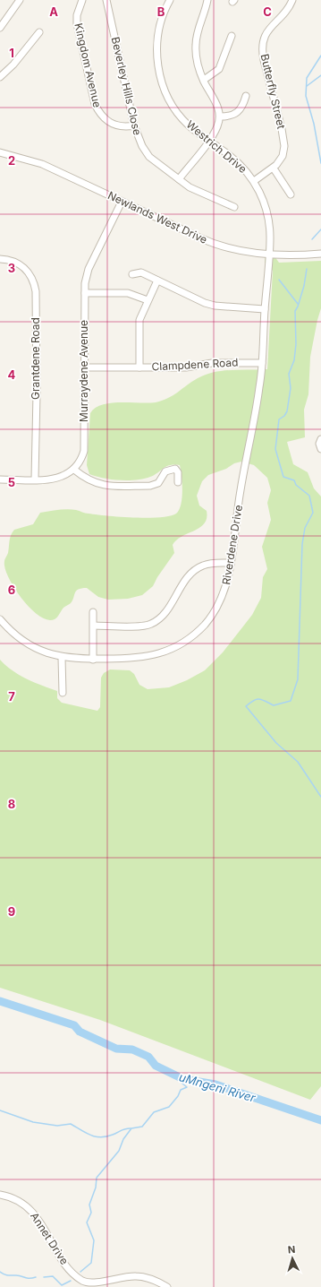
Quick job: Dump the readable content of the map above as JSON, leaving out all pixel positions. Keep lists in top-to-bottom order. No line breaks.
{"streets":{"street":["Kingdom Avenue","Beverley Hills Close","Butterfly Street","Westrich Drive","Newlands West Drive","Grantdene Road","Clampdene Road","Murraydene Avenue","Riverdene Drive","Annet Drive"]},"crossings":[["Kingdom Avenue","Beverley Hills Close"],["Butterfly Street","Westrich Drive"],["Westrich Drive","Newlands West Drive"],["Westrich Drive","Riverdene Drive"],["Newlands West Drive","Murraydene Avenue"],["Newlands West Drive","Riverdene Drive"],["Clampdene Road","Murraydene Avenue"],["Clampdene Road","Riverdene Drive"]],"water":["uMngeni River"],"north":"top","grid":{"columns":["A","B","C"],"rows":["1","2","3","4","5","6","7","8","9"]}}
